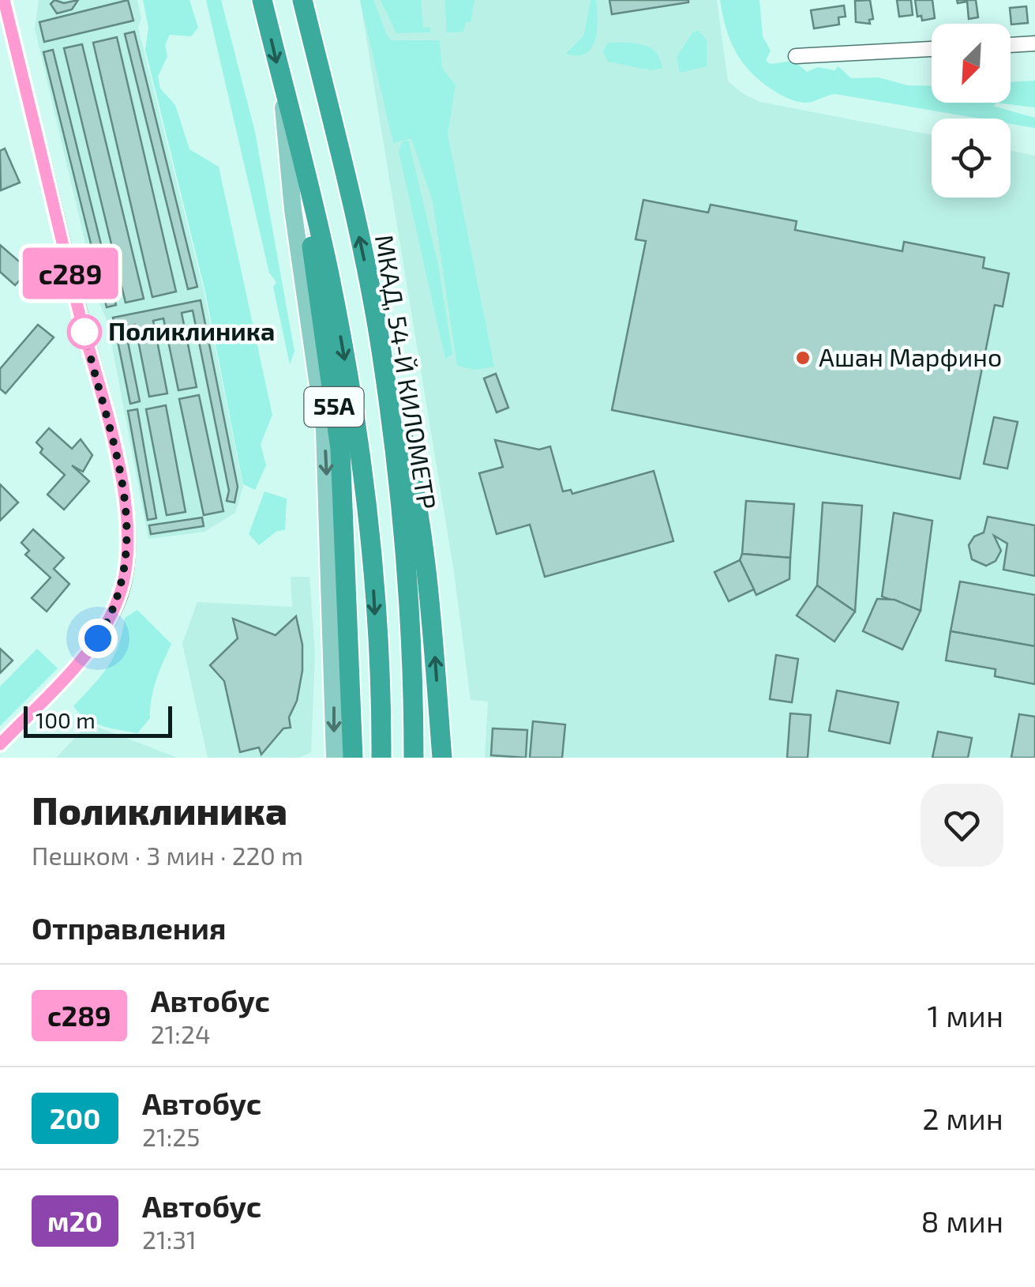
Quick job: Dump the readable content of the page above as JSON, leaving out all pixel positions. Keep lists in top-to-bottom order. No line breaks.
{"streets":{"highway":["МКАД, 54-Й КИЛОМЕТР","55А"]},"places":["Поликлиника","Ашан Марфино"],"lines":["bus line с289"],"scale_bar":"100 m","north":"bottom left","page":{"on_map":"с289","scale":"100 m","heading":[["Поликлиника","Пешком · 3 мин · 220 m"],"Отправления"],"list":[{"mark":"с289","name":"Автобус","note":"21:24","value":"1 мин"},{"mark":"200","name":"Автобус","note":"21:25","value":"2 мин"},{"mark":"м20","name":"Автобус","note":"21:31","value":"8 мин"}]}}
